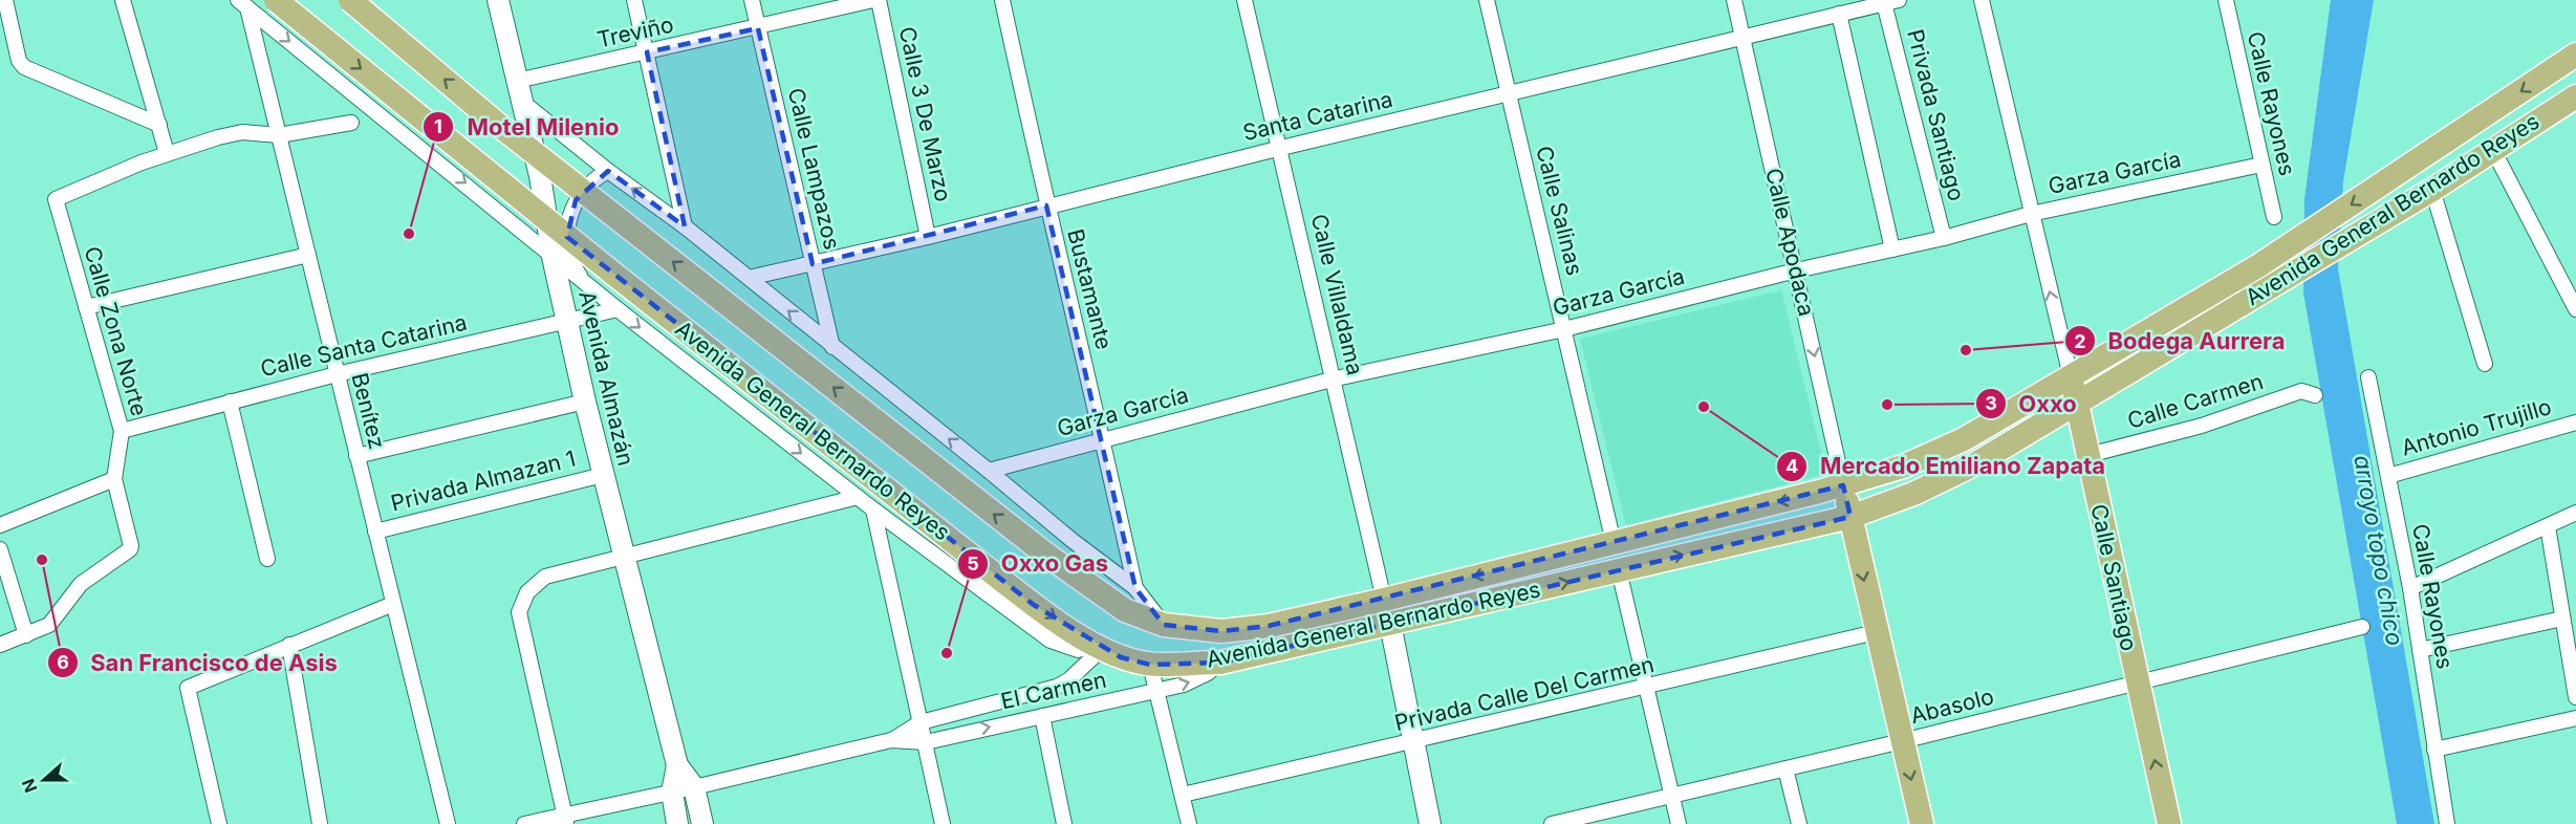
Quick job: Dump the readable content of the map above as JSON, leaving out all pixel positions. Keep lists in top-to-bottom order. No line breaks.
{"streets":{"main road":["Avenida General Bernardo Reyes","Avenida Almazán","Calle Santiago"],"street":["Treviño","Calle Rayones","Calle 3 De Marzo","Privada Santiago","Santa Catarina","Calle Lampazos","Garza García","Calle Salinas","Calle Apodaca","Bustamante","Calle Villaldama","Calle Zona Norte","Calle Santa Catarina","Calle Carmen","Benítez","Antonio Trujillo","Privada Almazan 1","El Carmen","Privada Calle Del Carmen","Abasolo"]},"crossings":[["Treviño","Calle 3 De Marzo"],["Treviño","Calle Lampazos"],["Treviño","Avenida Almazán"],["Calle Rayones","Garza García"],["Calle Rayones","Antonio Trujillo"],["Calle 3 De Marzo","Santa Catarina"],["Privada Santiago","Santa Catarina"],["Privada Santiago","Garza García"],["Santa Catarina","Calle Lampazos"],["Santa Catarina","Calle Salinas"],["Santa Catarina","Calle Apodaca"],["Santa Catarina","Bustamante"],["Santa Catarina","Calle Villaldama"],["Garza García","Calle Salinas"],["Garza García","Calle Apodaca"],["Garza García","Bustamante"],["Garza García","Calle Villaldama"],["Garza García","Calle Santiago"],["Avenida General Bernardo Reyes","Calle Salinas"],["Avenida General Bernardo Reyes","Calle Apodaca"],["Avenida General Bernardo Reyes","Calle Villaldama"],["Avenida General Bernardo Reyes","Calle Santiago"],["Avenida General Bernardo Reyes","El Carmen"],["Calle Zona Norte","Calle Santa Catarina"],["Calle Santa Catarina","Avenida Almazán"],["Calle Santa Catarina","Benítez"],["Avenida Almazán","Privada Almazan 1"],["Avenida Almazán","El Carmen"],["Calle Carmen","Calle Santiago"],["Benítez","Privada Almazan 1"],["Calle Santiago","Abasolo"]],"one_way":["Calle Apodaca","Calle Santiago"],"water":["arroyo topo chico"],"places":["Motel Milenio","Bodega Aurrera","Oxxo","Mercado Emiliano Zapata","San Francisco de Asis","Oxxo Gas"],"north":"left"}
